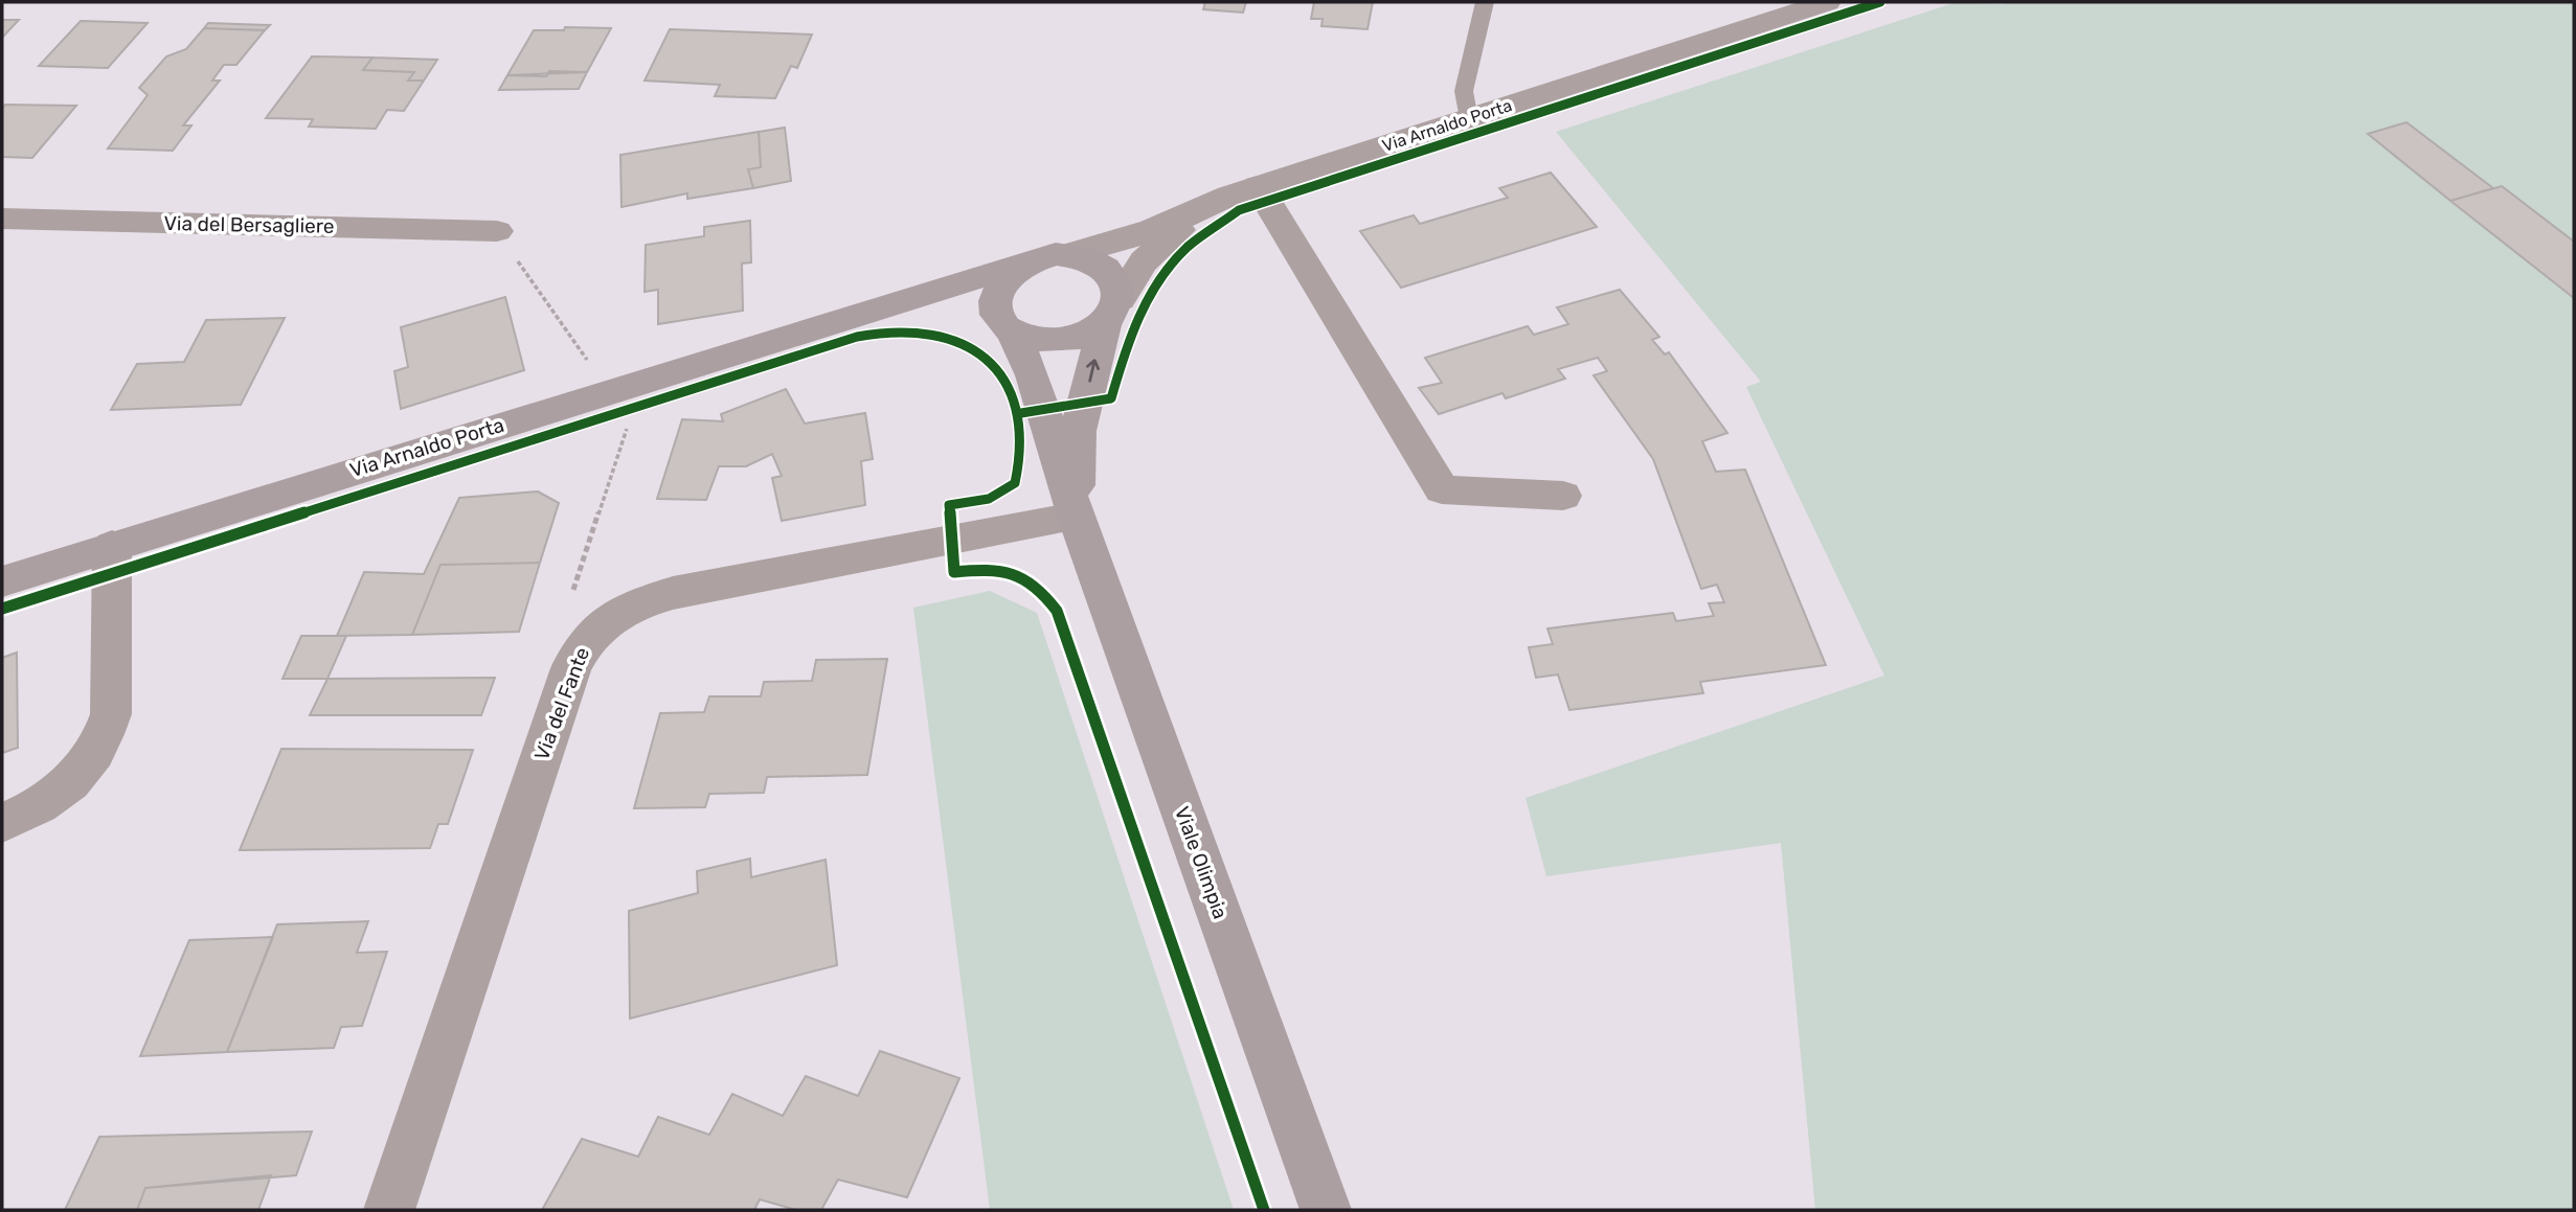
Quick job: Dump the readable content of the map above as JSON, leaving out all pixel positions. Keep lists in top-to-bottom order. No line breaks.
{"streets":{"main road":["Via Arnaldo Porta","Viale Olimpia"],"street":["Via del Bersagliere","Via del Fante"]},"crossings":[["Via Arnaldo Porta","Viale Olimpia"],["Via del Fante","Viale Olimpia"]]}
